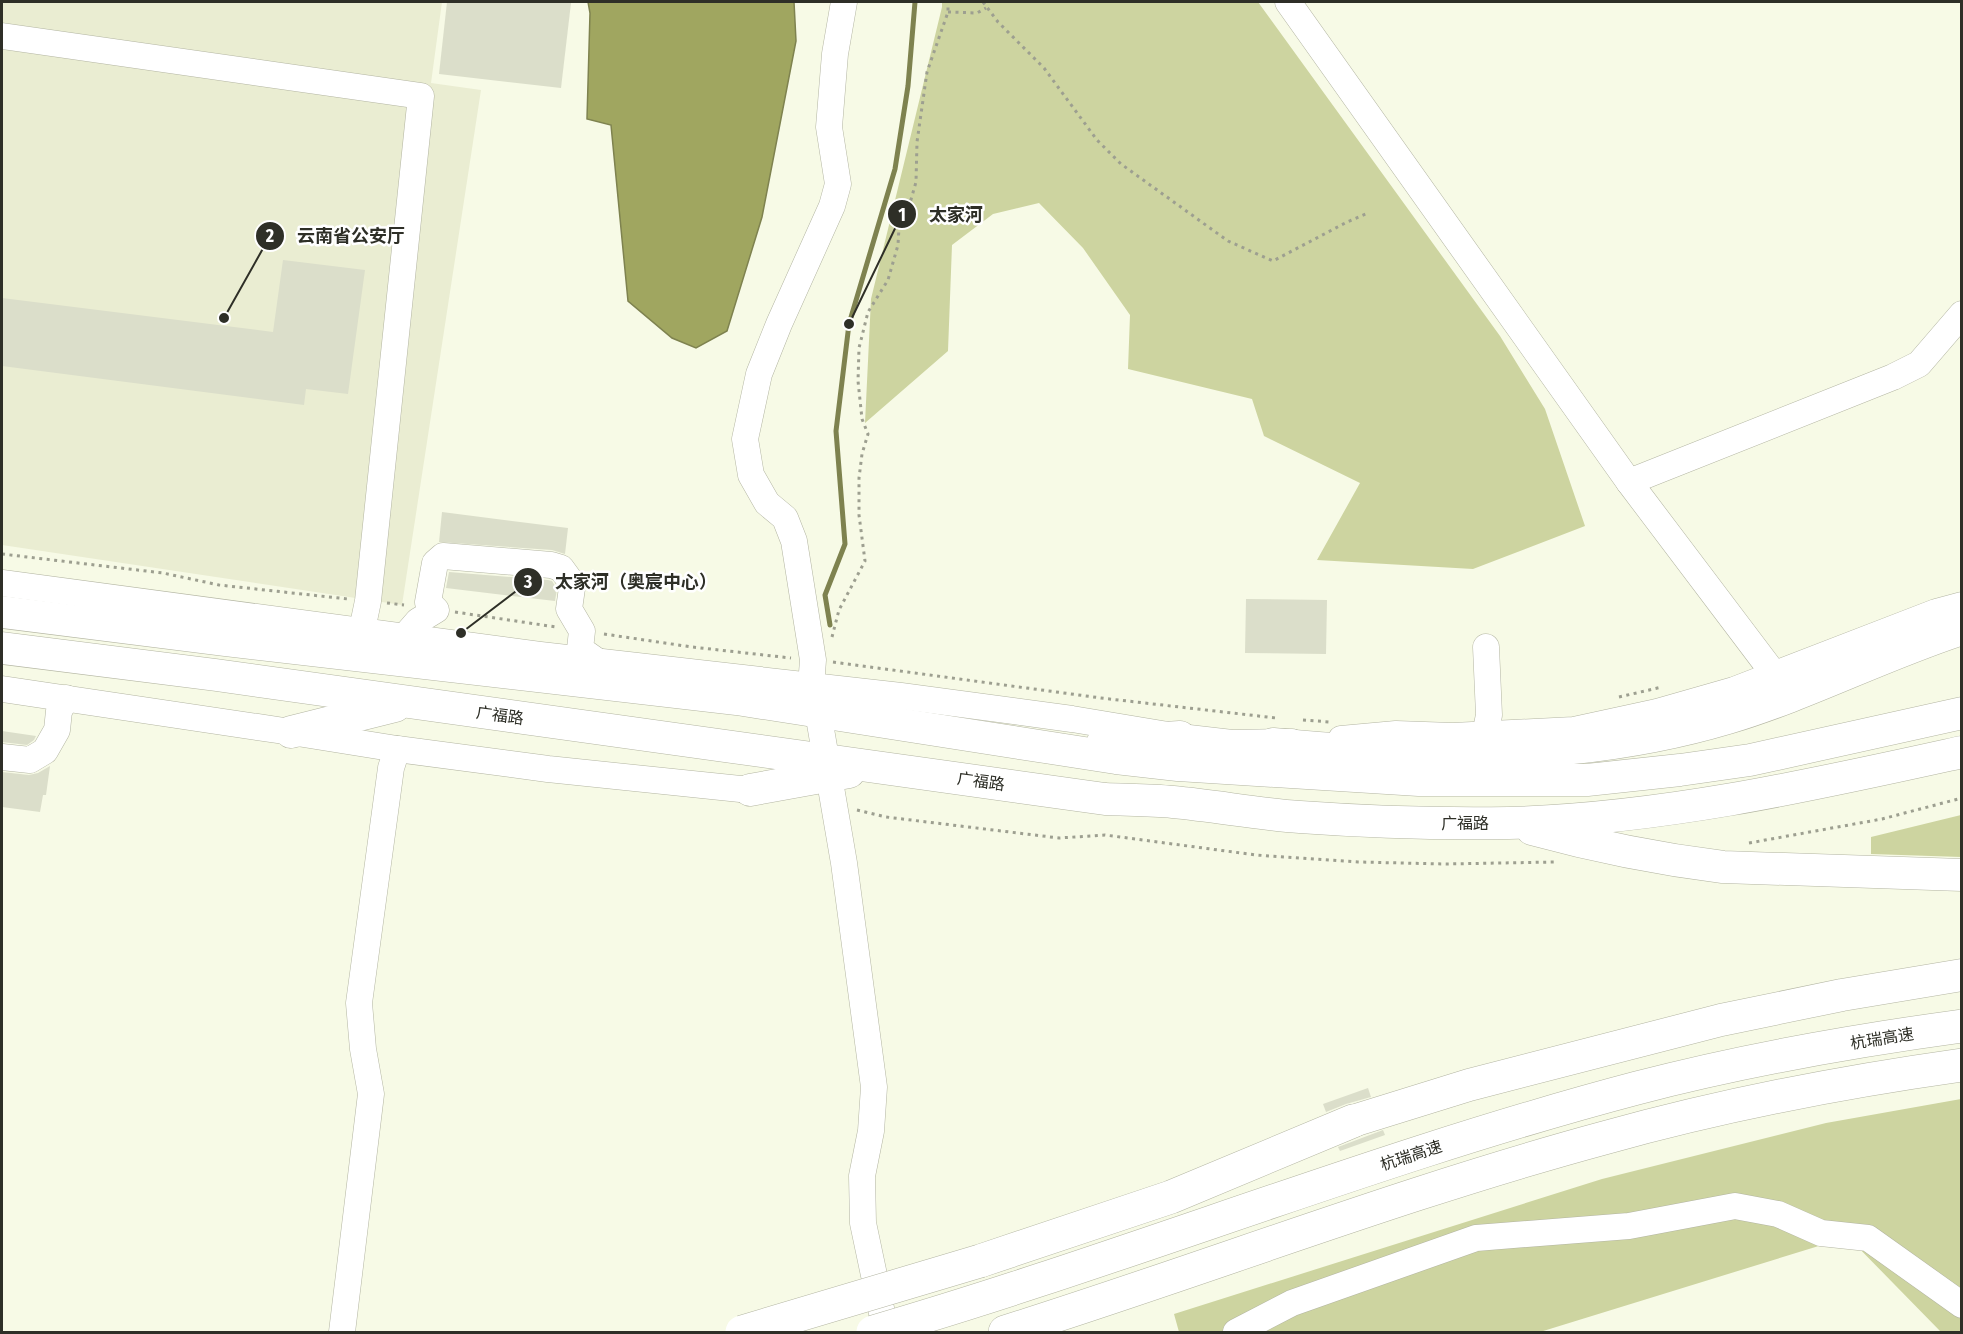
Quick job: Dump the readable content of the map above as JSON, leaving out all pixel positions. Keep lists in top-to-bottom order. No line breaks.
{"streets":{"highway":["杭瑞高速"],"main road":["广福路"]},"places":["云南省公安厅","太家河","太家河（奥宸中心）"]}
